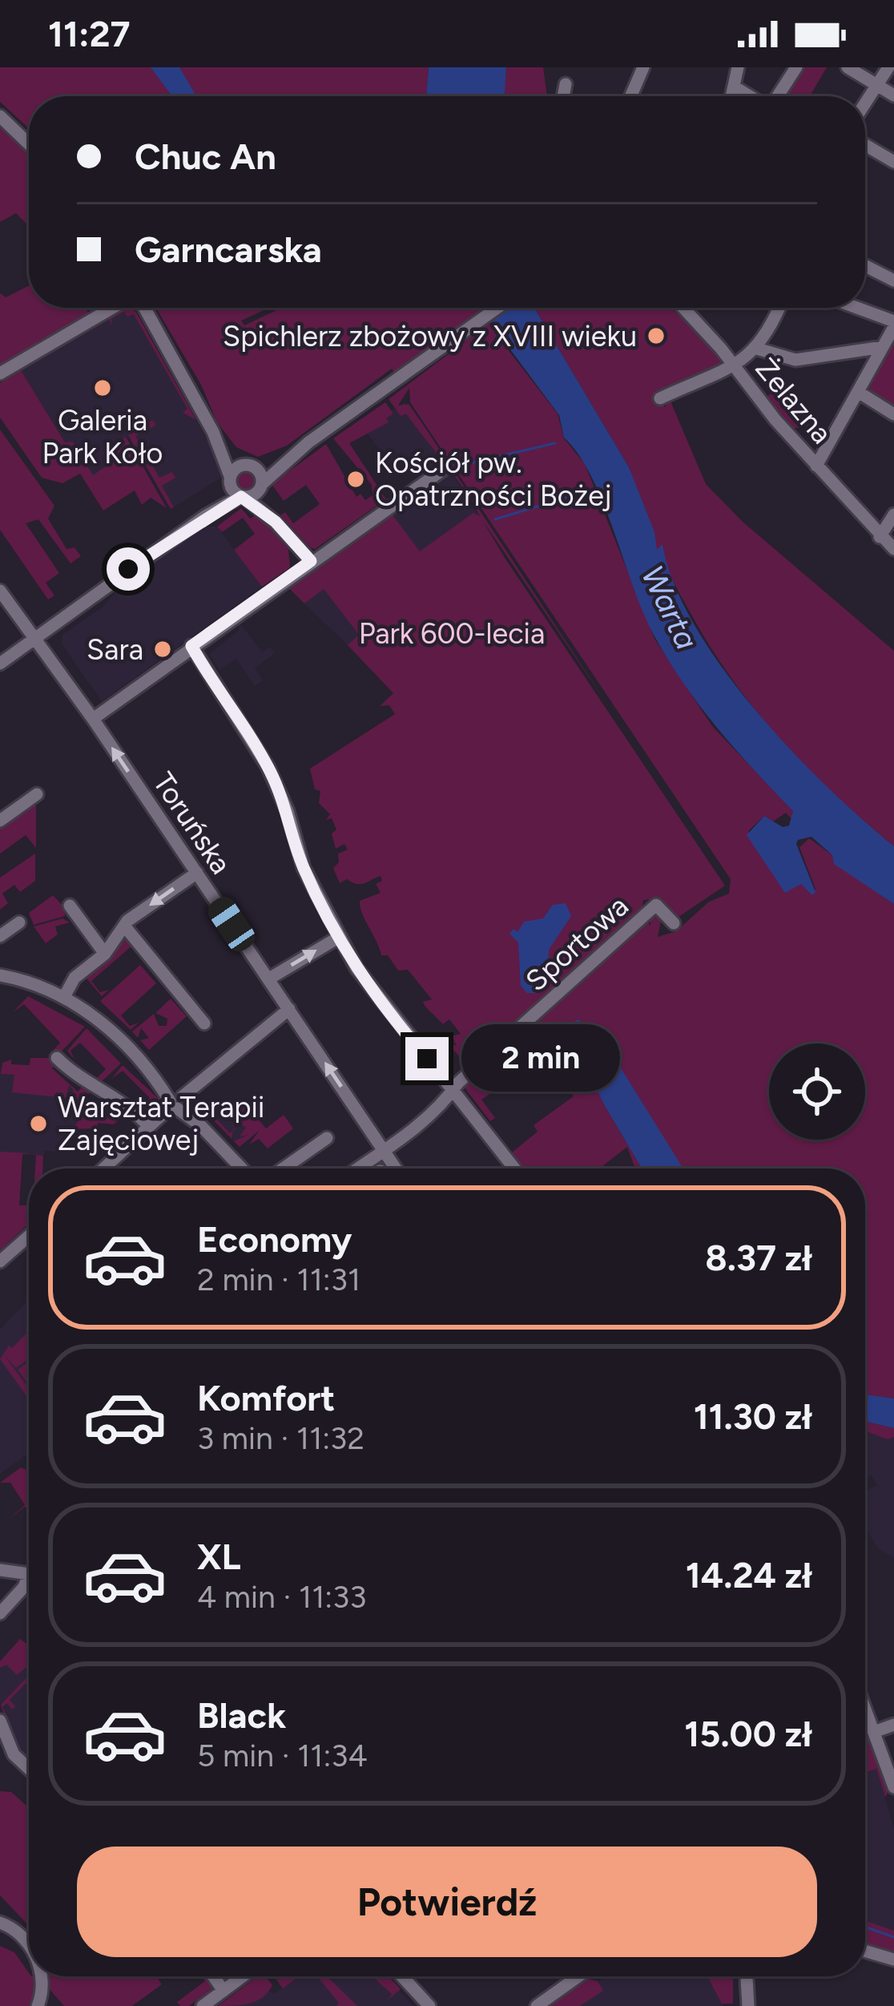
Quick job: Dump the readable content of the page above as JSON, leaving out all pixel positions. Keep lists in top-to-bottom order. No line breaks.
{"streets":{"street":["Żelazna","Toruńska","Sportowa"]},"crossings":[["Toruńska","Sportowa"]],"water":["Warta"],"parks":["Park 600-lecia"],"places":["Spichlerz zbożowy z XVIII wieku","Galeria Park Koło","Kościół pw. Opatrzności Bożej","Sara","Warsztat Terapii Zajęciowej"],"page":{"status":"11:27","banner":["Chuc An","Garncarska"],"bubble":"2 min","list":[{"name":"Economy","note":"2 min · 11:31","value":"8.37 zł"},{"name":"Komfort","note":"3 min · 11:32","value":"11.30 zł"},{"name":"XL","note":"4 min · 11:33","value":"14.24 zł"},{"name":"Black","note":"5 min · 11:34","value":"15.00 zł"}],"buttons":"Potwierdź"}}
